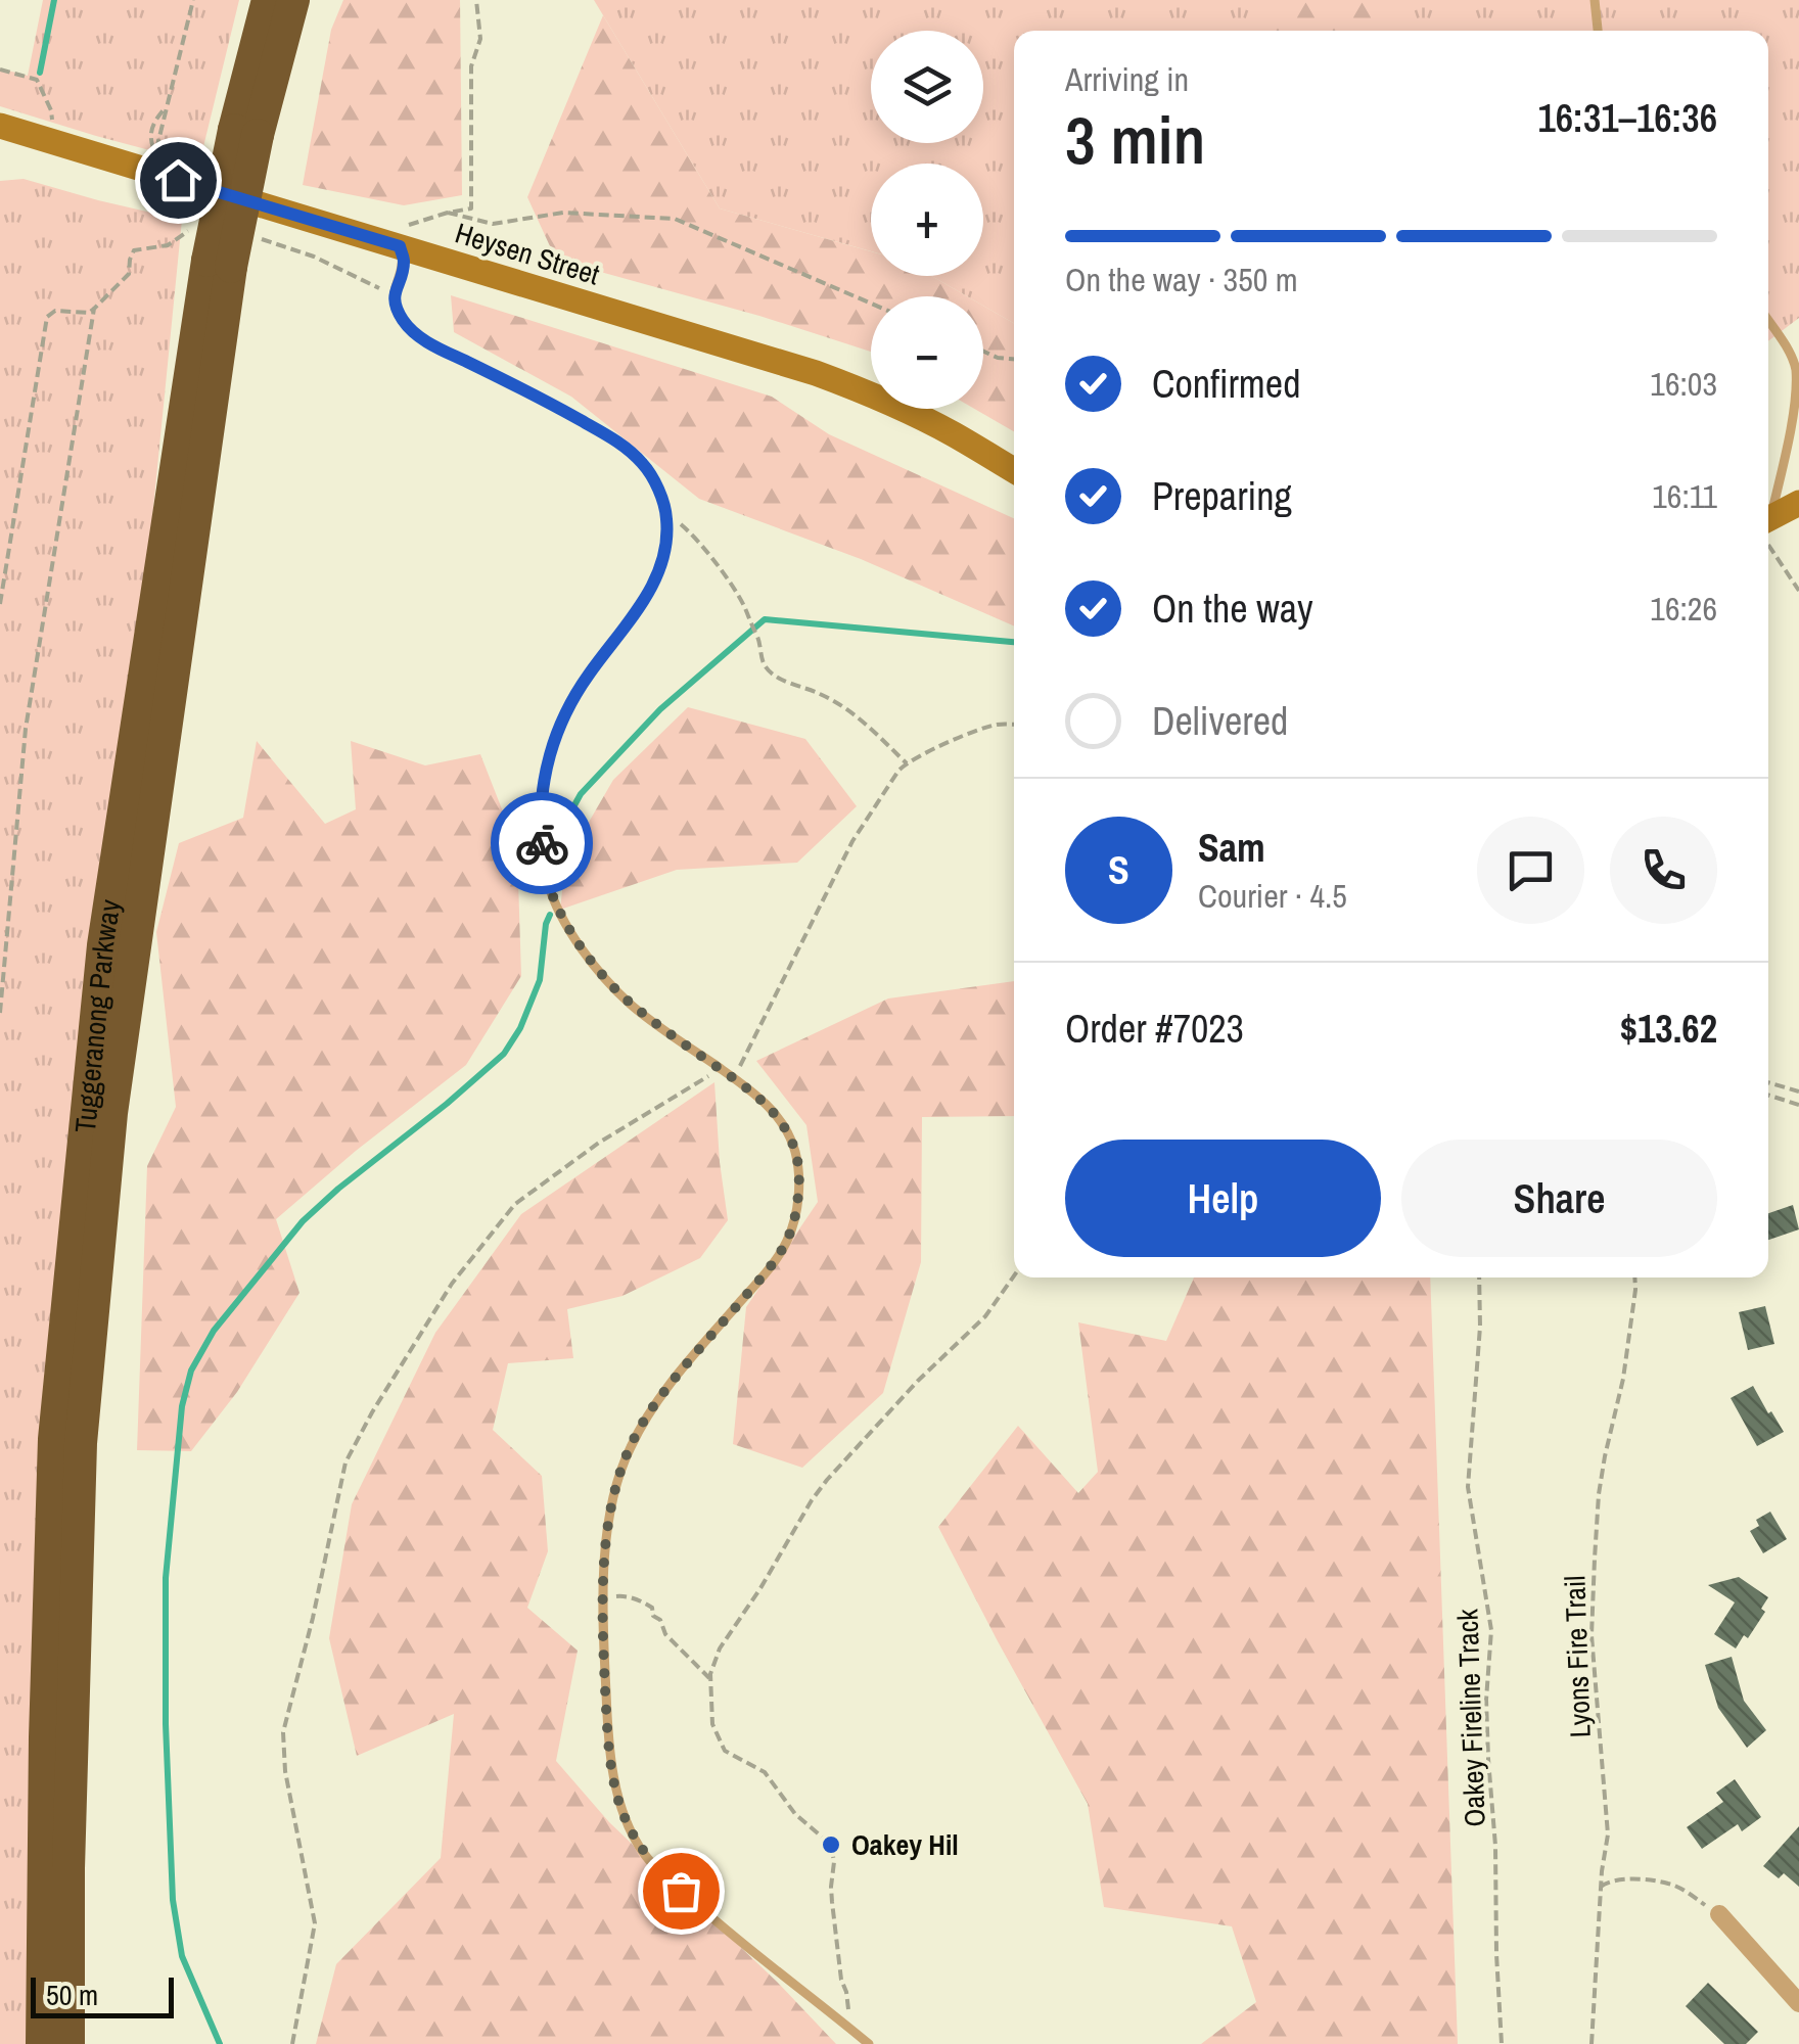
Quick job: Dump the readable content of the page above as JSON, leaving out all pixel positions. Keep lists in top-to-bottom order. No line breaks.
{"streets":{"highway":["Tuggeranong Parkway"],"main road":["Heysen Street"],"path":["Lyons Fire Trail","Oakey Fireline Track"]},"places":["Oakey Hil"],"scale_bar":"50 m","page":{"map_buttons":["+","−"],"heading":["3 min","Arriving in","16:31–16:36"],"panel":["Sam","Courier · 4.5","Order #7023","$13.62"],"bar":"On the way · 350 m","list":[["Confirmed","16:03"],["Preparing","16:11"],["On the way","16:26"],"Delivered"],"round":"S","buttons":["Help","Share"],"scale":"50 m"}}
